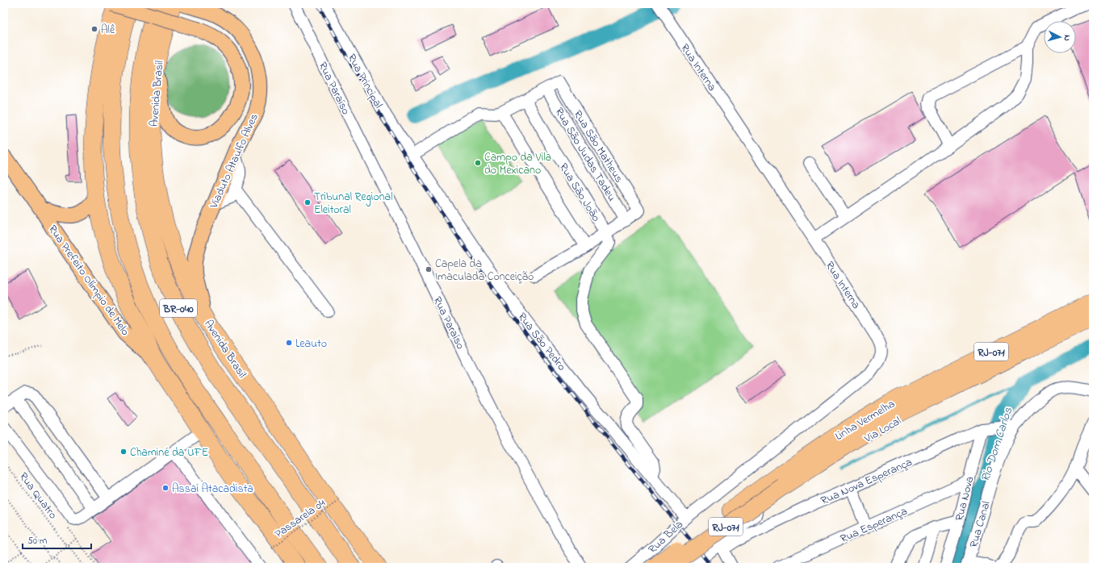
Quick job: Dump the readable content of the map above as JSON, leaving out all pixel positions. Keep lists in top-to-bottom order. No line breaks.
{"streets":{"highway":["Avenida Brasil","BR-040","RJ-071","Linha Vermelha"],"main road":["Viaduto Ataulfo Alves","Rua Prefeito Olímpio de Melo"],"street":["Rua Interna","Rua Principal","Rua Paraíso","Rua São Matheus","Rua São Judas Tadeu","Rua São João","Rua São Pedro","Via Local","Rua Nova Esperança","Rua Nova","Rua Esperança","Rua Canal","Rua Bela"],"path":["Rua Quatro","Passarela 04"]},"crossings":[["Rua Interna","Rua São Pedro"],["Rua Interna","Rua Bela"],["Rua Principal","Rua São Pedro"],["Avenida Brasil","Viaduto Ataulfo Alves"],["Rua São Matheus","Rua São Judas Tadeu"],["Rua São Pedro","Rua Bela"],["Rua Nova Esperança","Rua Nova"],["Rua Nova Esperança","Rua Canal"],["Rua Nova","Rua Esperança"]],"water":["Rio Dom Carlos"],"places":["Alê","Campo da Vila do Mexicano","Tribunal Regional Eleitoral","Capela da Imaculada Conceição","Leauto","Chaminé da UFE","Assaí Atacadista"],"scale_bar":"50 m","north":"right"}
